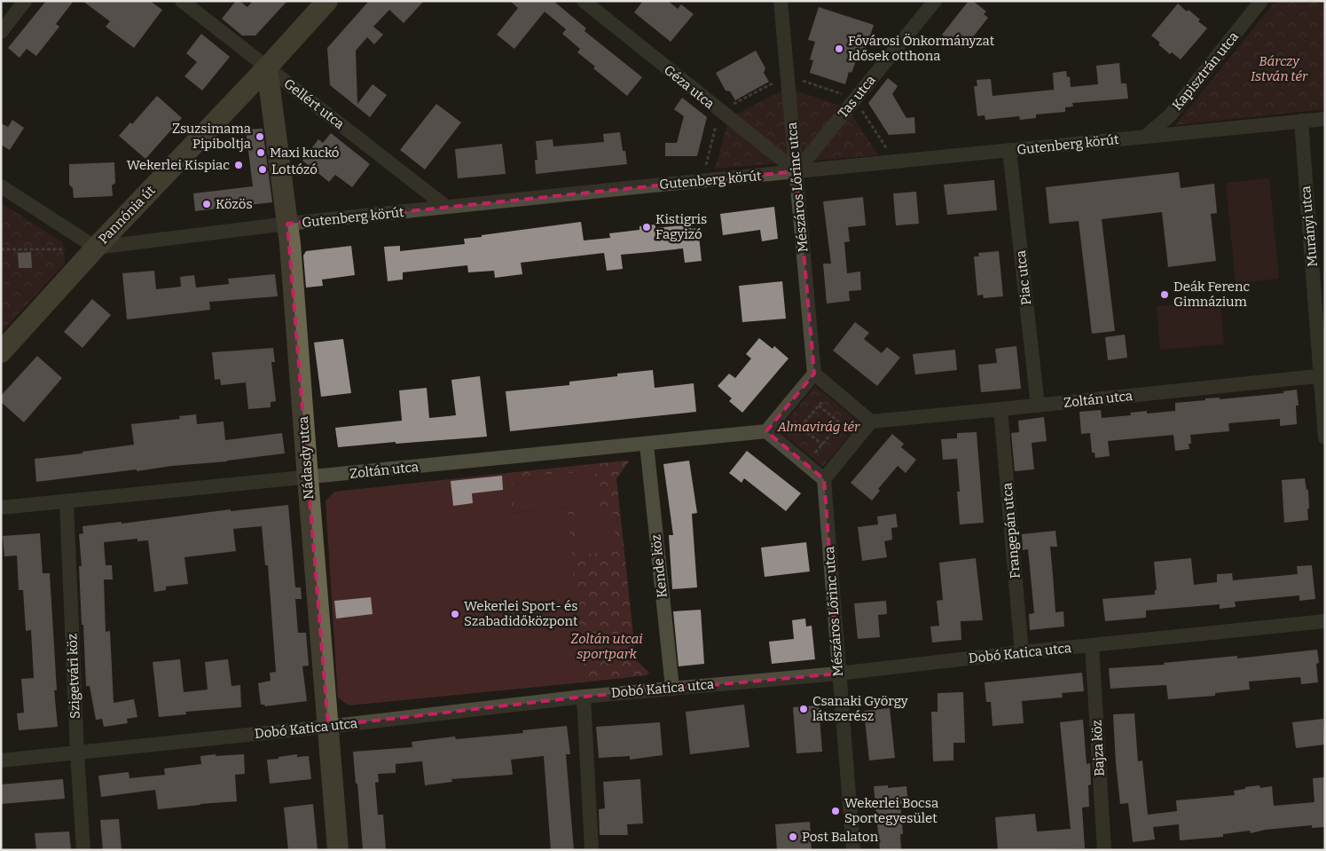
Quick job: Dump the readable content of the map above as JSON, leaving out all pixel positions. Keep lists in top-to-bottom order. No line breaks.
{"streets":{"street":["Kapisztrán utca","Géza utca","Tas utca","Gellért utca","Gutenberg körút","Mészáros Lőrinc utca","Pannónia út","Murányi utca","Piac utca","Zoltán utca","Nádasdy utca","Frangepán utca","Kende köz","Dobó Katica utca","Szigetvári köz","Bajza köz"]},"crossings":[["Kapisztrán utca","Gutenberg körút"],["Géza utca","Tas utca"],["Géza utca","Gutenberg körút"],["Géza utca","Mészáros Lőrinc utca"],["Tas utca","Gutenberg körút"],["Tas utca","Mészáros Lőrinc utca"],["Gellért utca","Gutenberg körút"],["Gellért utca","Pannónia út"],["Gellért utca","Nádasdy utca"],["Gutenberg körút","Mészáros Lőrinc utca"],["Gutenberg körút","Pannónia út"],["Gutenberg körút","Murányi utca"],["Gutenberg körút","Piac utca"],["Gutenberg körút","Nádasdy utca"],["Mészáros Lőrinc utca","Dobó Katica utca"],["Pannónia út","Nádasdy utca"],["Murányi utca","Zoltán utca"],["Piac utca","Zoltán utca"],["Zoltán utca","Nádasdy utca"],["Zoltán utca","Frangepán utca"],["Zoltán utca","Kende köz"],["Zoltán utca","Szigetvári köz"],["Nádasdy utca","Dobó Katica utca"],["Frangepán utca","Dobó Katica utca"],["Kende köz","Dobó Katica utca"],["Dobó Katica utca","Szigetvári köz"],["Dobó Katica utca","Bajza köz"]],"parks":["Bárczy István tér","Almavirág tér","Zoltán utcai sportpark"],"places":["Fővárosi Önkormányzat Idősek otthona","Zsuzsimama Pipiboltja","Maxi kuckó","Wekerlei Kispiac","Lottózó","Közös","Kistigris Fagyizó","Deák Ferenc Gimnázium","Wekerlei Sport- és Szabadidőközpont","Csanaki György látszerész","Wekerlei Bocsa Sportegyesület","Post Balaton"]}
